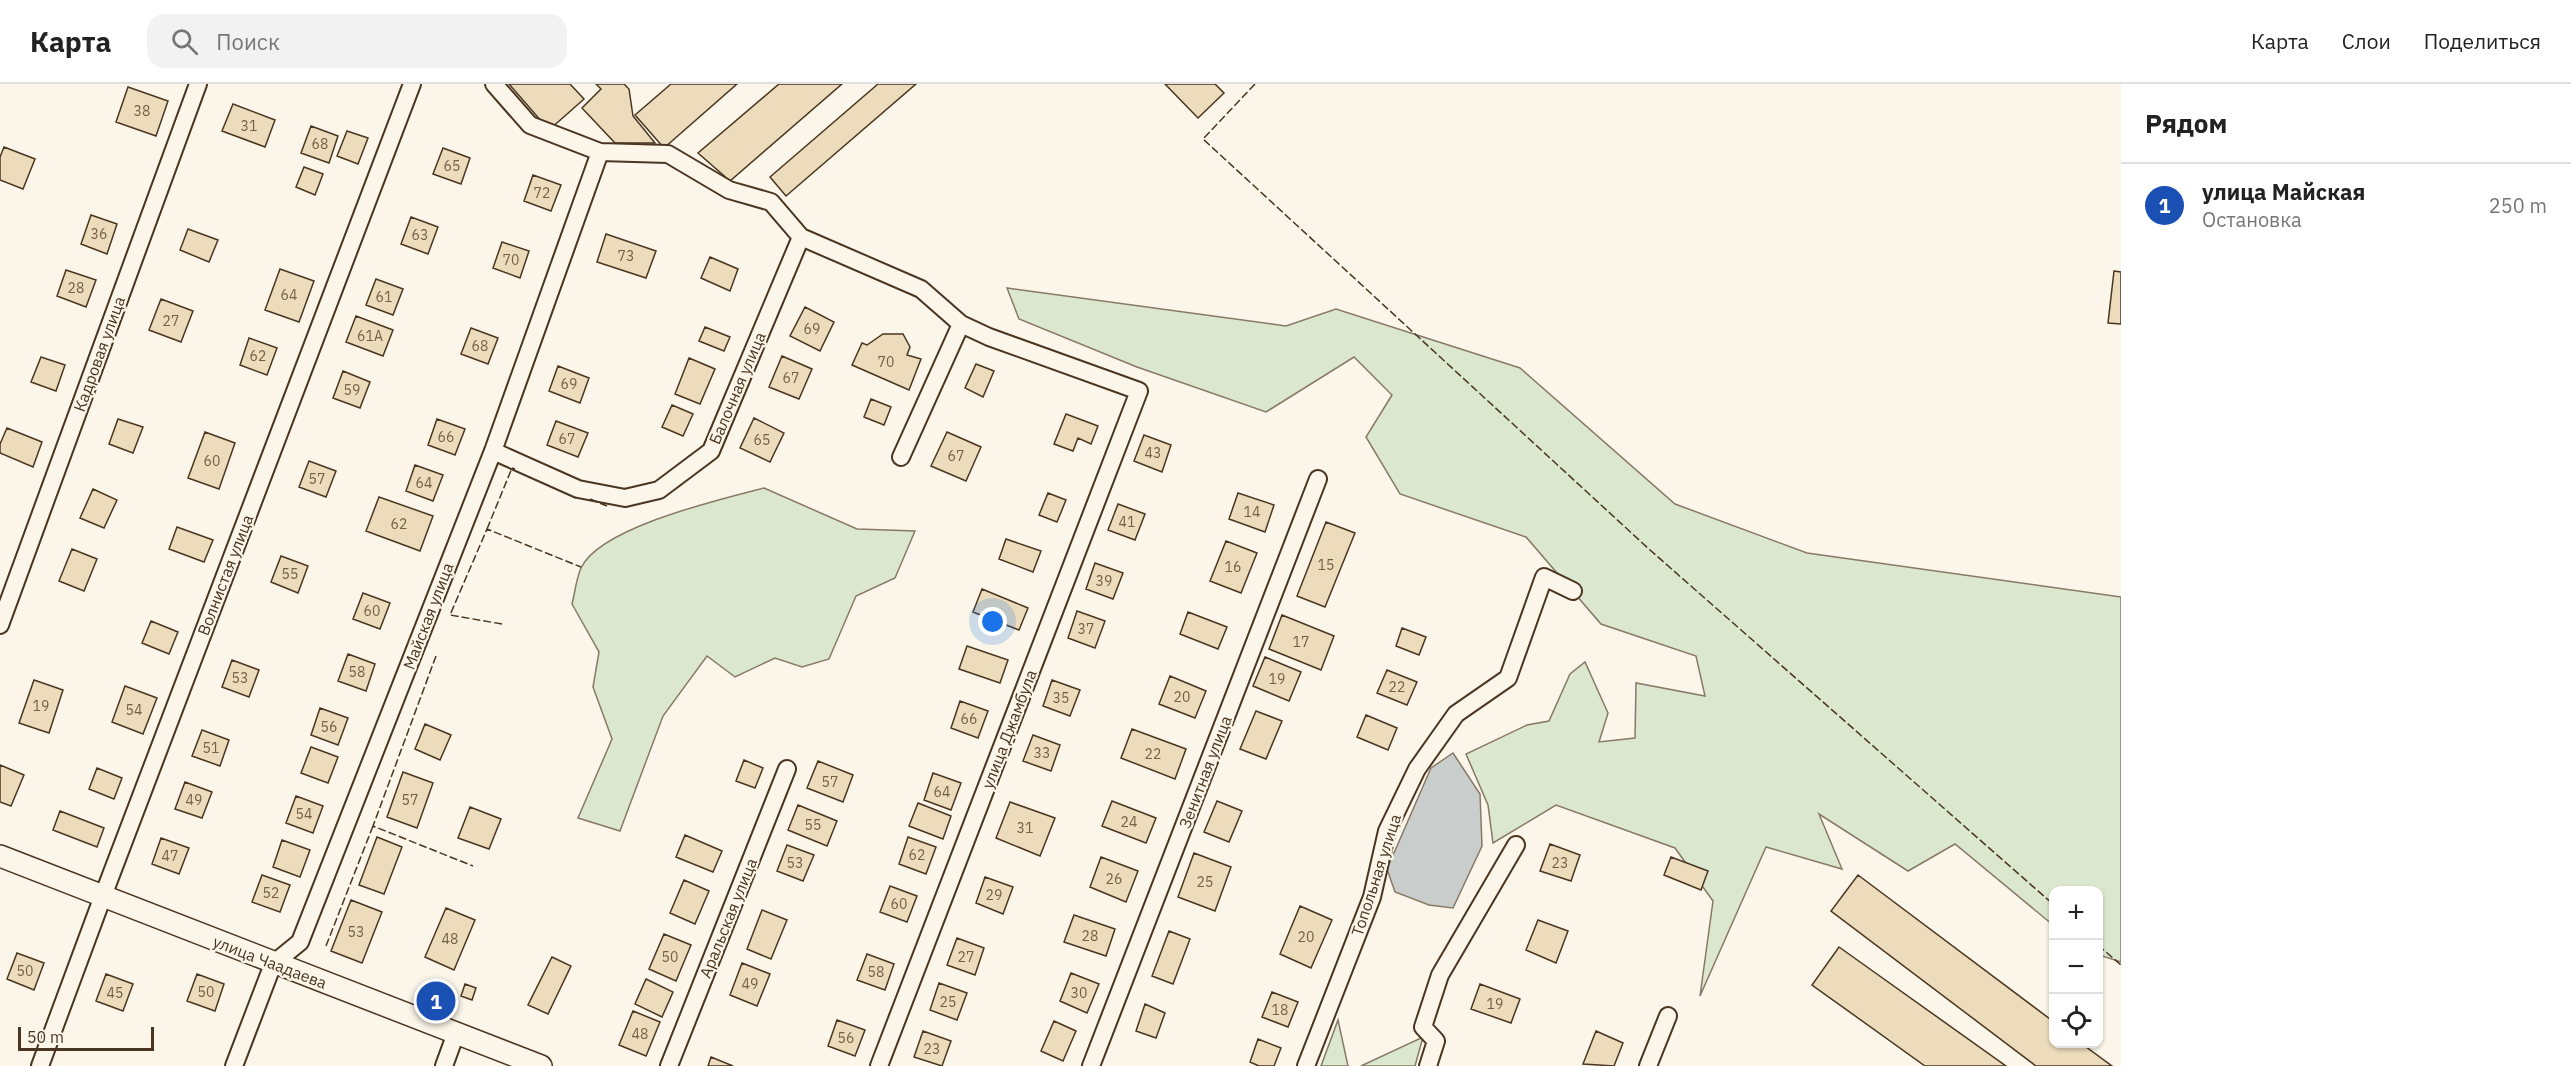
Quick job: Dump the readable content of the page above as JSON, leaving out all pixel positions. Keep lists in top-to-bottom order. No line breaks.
{"streets":{"street":["Кадровая улица","Балочная улица","Волнистая улица","Майская улица","улица Джамбула","Зенитная улица","Топольная улица","Аральская улица","улица Чаадаева"]},"crossings":[["Балочная улица","Майская улица"],["Волнистая улица","улица Чаадаева"],["Майская улица","улица Чаадаева"]],"house_numbers":["38","31","68","65","72","36","63","73","70","28","64","61","27","69","61А","68","62","70","67","69","59","66","67","65","43","67","60","57","64","14","41","62","15","16","55","39","60","37","17","58","53","19","22","20","35","19","54","66","56","51","33","22","57","64","49","57","54","24","55","31","62","47","53","23","26","25","52","29","60","53","28","20","48","50","27","50","58","49","50","45","30","25","19","18","48","56","23"],"scale_bar":"50 m","page":{"header":"Карта","search":"Поиск","nav":["Карта","Слои","Поделиться"],"heading":"Рядом","list":[{"mark":"1","name":"улица Майская","note":"Остановка","value":"250 m"}],"map_buttons":["+","−"],"pins":"1","scale":"50 m"}}
